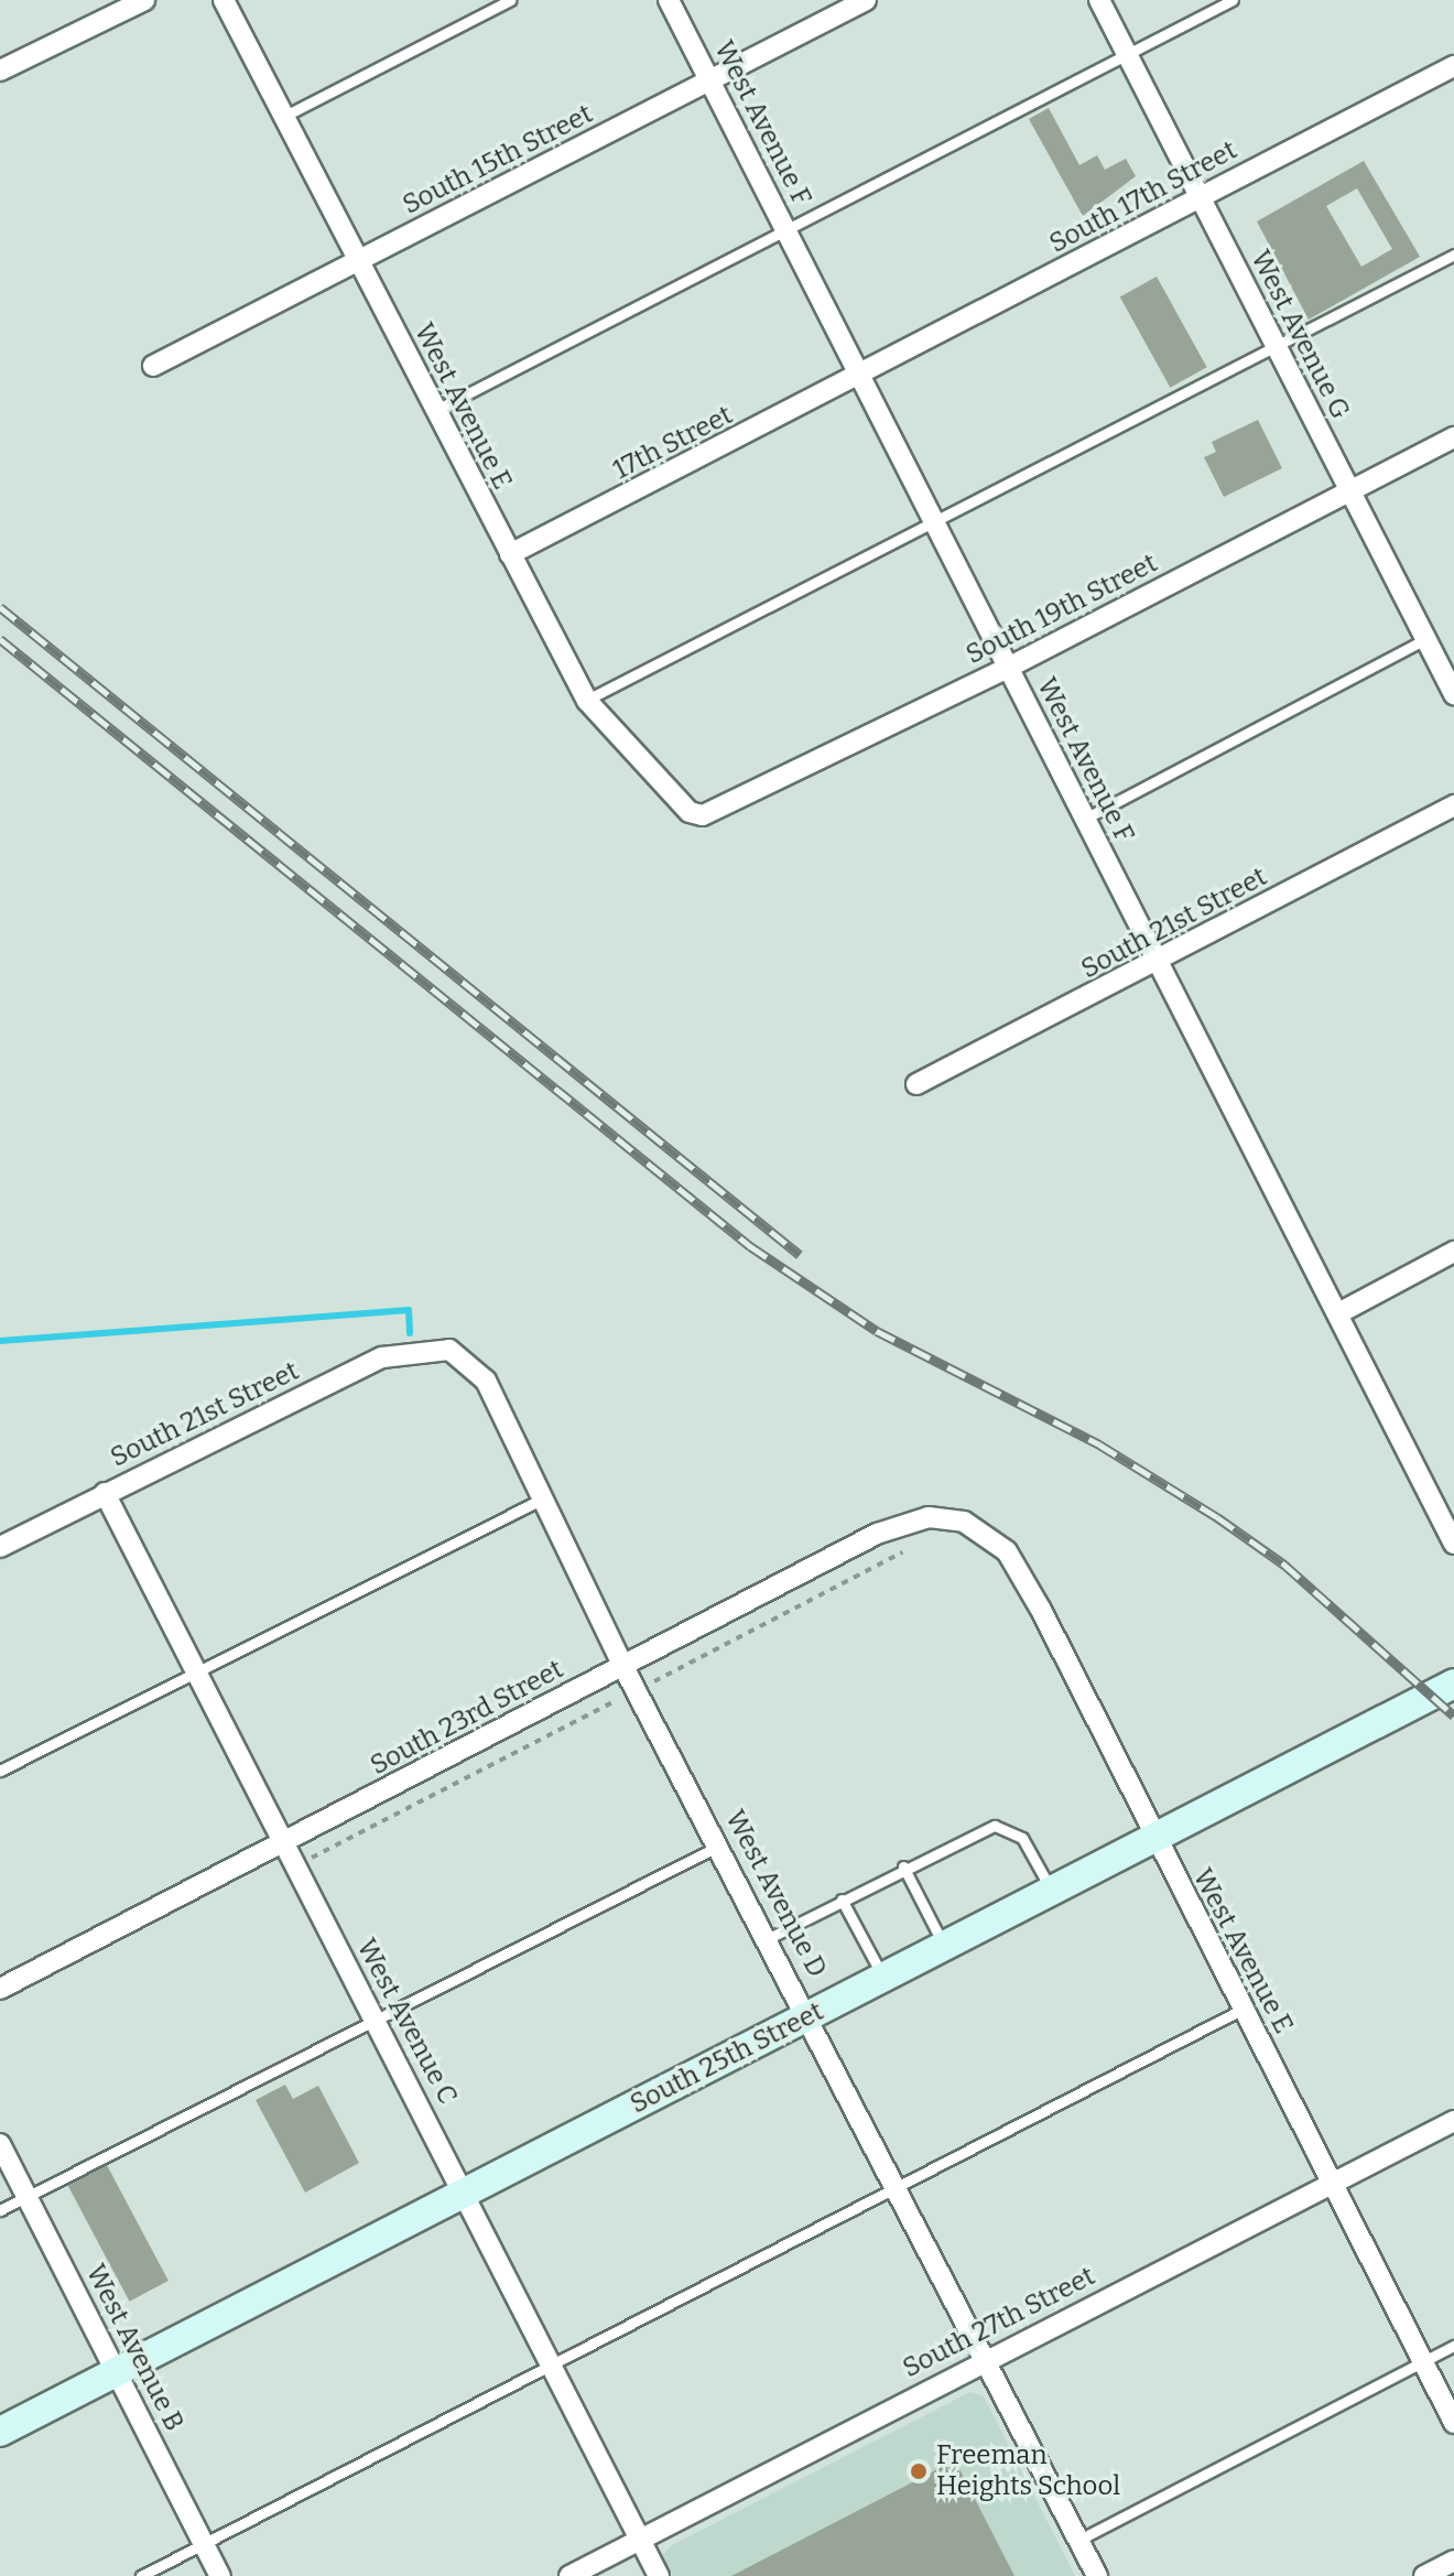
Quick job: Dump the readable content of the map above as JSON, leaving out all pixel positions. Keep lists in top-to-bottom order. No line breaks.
{"streets":{"street":["West Avenue F","South 15th Street","South 17th Street","West Avenue G","West Avenue E","17th Street","South 19th Street","South 21st Street","South 23rd Street","West Avenue D","West Avenue C","South 25th Street","South 27th Street","West Avenue B"]},"crossings":[["West Avenue F","South 15th Street"],["West Avenue F","South 17th Street"],["West Avenue F","17th Street"],["West Avenue F","South 19th Street"],["West Avenue F","South 21st Street"],["South 15th Street","West Avenue E"],["South 17th Street","West Avenue G"],["South 17th Street","17th Street"],["West Avenue G","South 19th Street"],["West Avenue E","17th Street"],["West Avenue E","South 19th Street"],["West Avenue E","South 23rd Street"],["West Avenue E","South 25th Street"],["West Avenue E","South 27th Street"],["South 21st Street","West Avenue D"],["South 21st Street","West Avenue C"],["South 23rd Street","West Avenue D"],["South 23rd Street","West Avenue C"],["West Avenue D","South 25th Street"],["West Avenue D","South 27th Street"],["West Avenue C","South 25th Street"],["West Avenue C","South 27th Street"],["South 25th Street","West Avenue B"]],"places":["Freeman Heights School"]}
